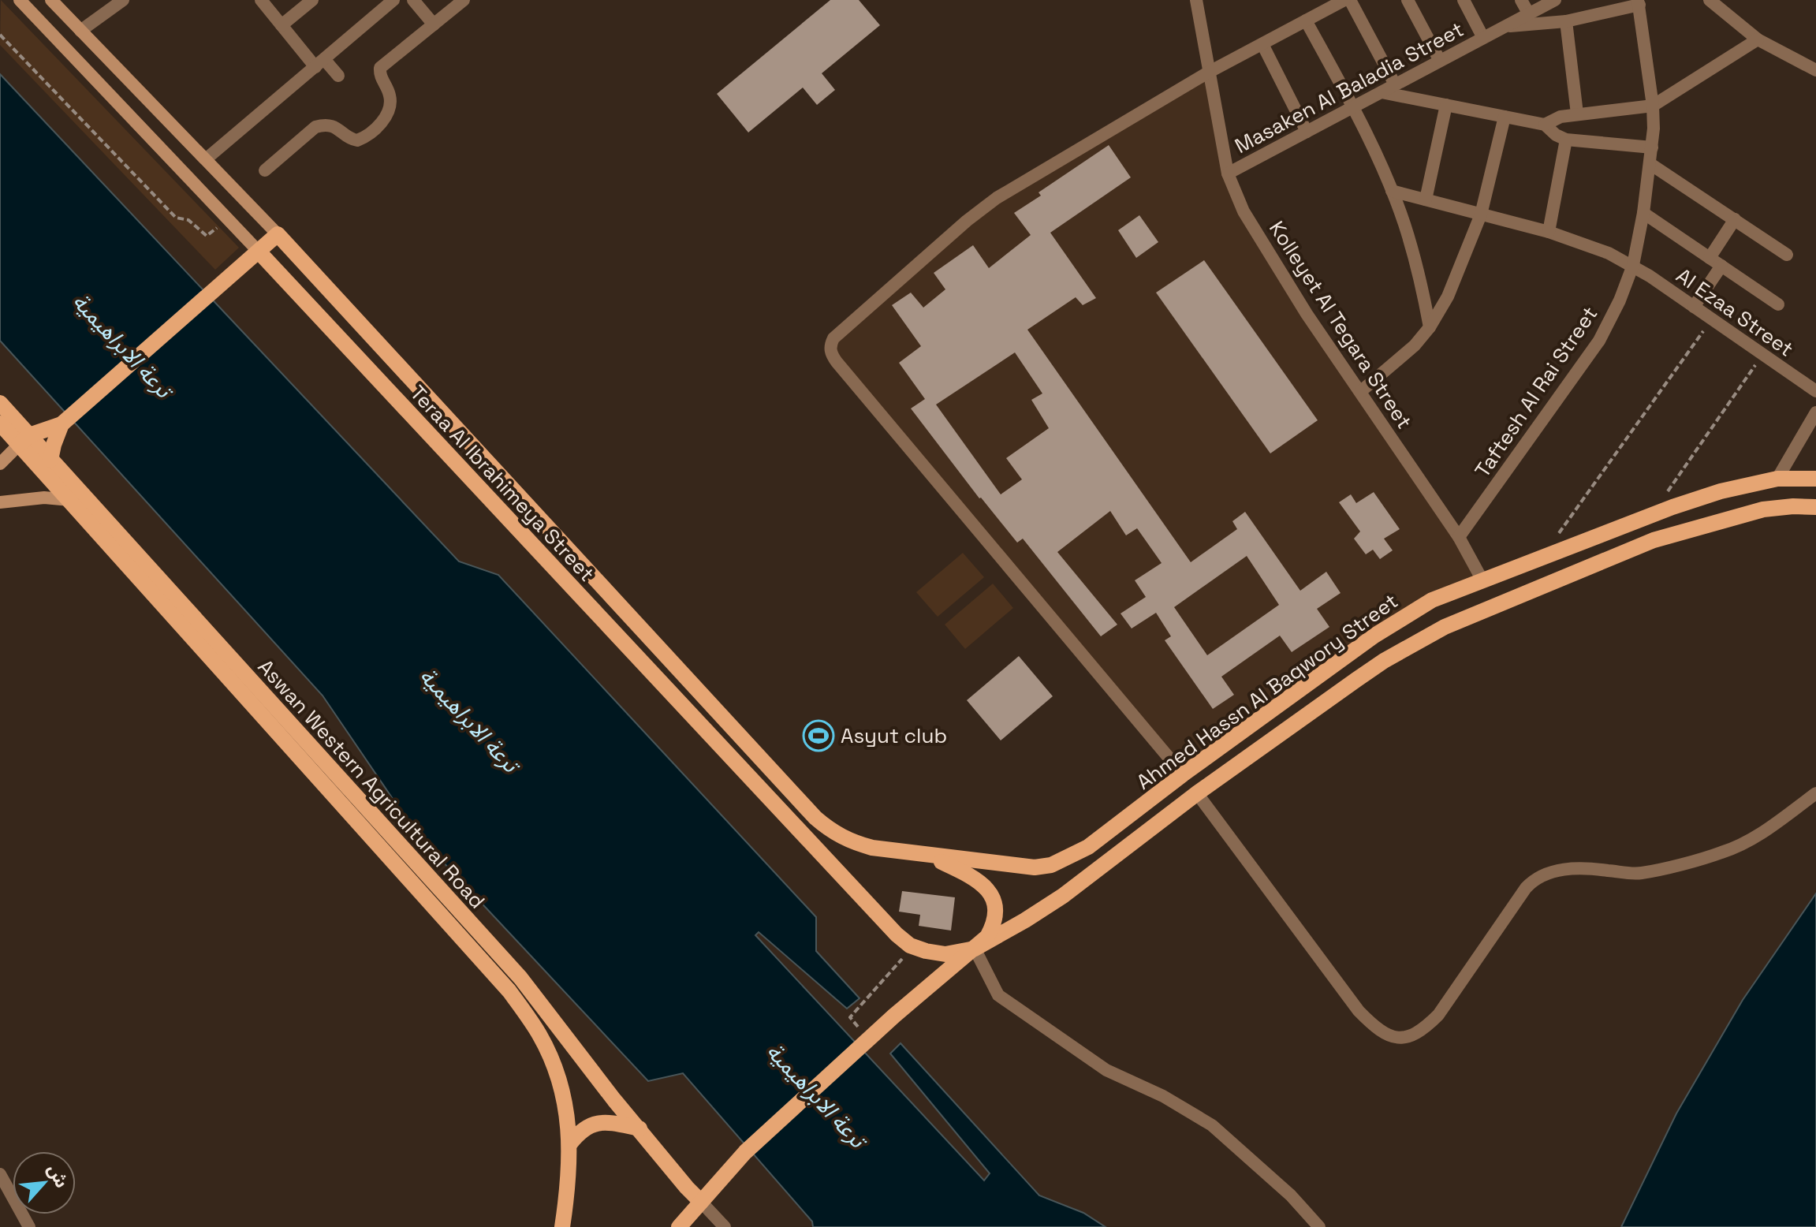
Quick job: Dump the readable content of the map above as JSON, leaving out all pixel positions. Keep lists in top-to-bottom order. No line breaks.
{"streets":{"main road":["Teraa Al Ibrahimeya Street","Ahmed Hassn Al Baqwory Street","Aswan Western Agricultural Road"],"street":["Masaken Al Baladia Street","Al Ezaa Street","Kolleyet Al Tegara Street","Taftesh Al Rai Street"]},"crossings":[["Masaken Al Baladia Street","Kolleyet Al Tegara Street"],["Al Ezaa Street","Taftesh Al Rai Street"],["Kolleyet Al Tegara Street","Taftesh Al Rai Street"],["Kolleyet Al Tegara Street","Ahmed Hassn Al Baqwory Street"],["Teraa Al Ibrahimeya Street","Ahmed Hassn Al Baqwory Street"]],"water":["ترعة الابراهيمية"],"places":{"sports":["Asyut club"]},"north":"top right"}
